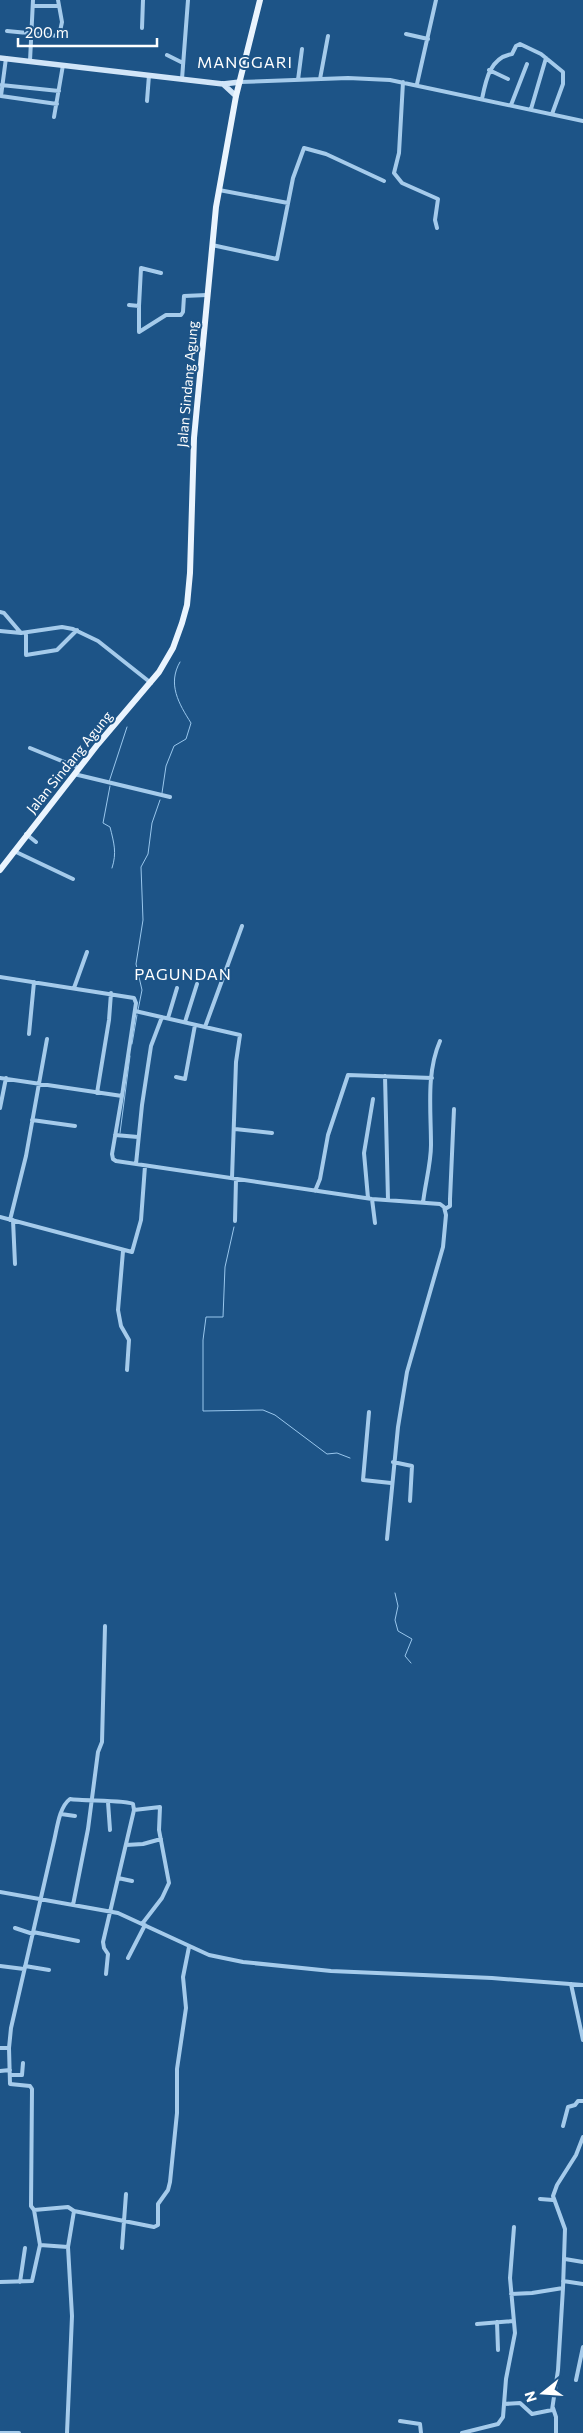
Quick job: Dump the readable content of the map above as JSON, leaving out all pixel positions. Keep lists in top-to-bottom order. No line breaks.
{"streets":{"main road":["Jalan Sindang Agung"]},"districts":["MANGGARI","PAGUNDAN"],"scale_bar":"200 m","north":"left"}
